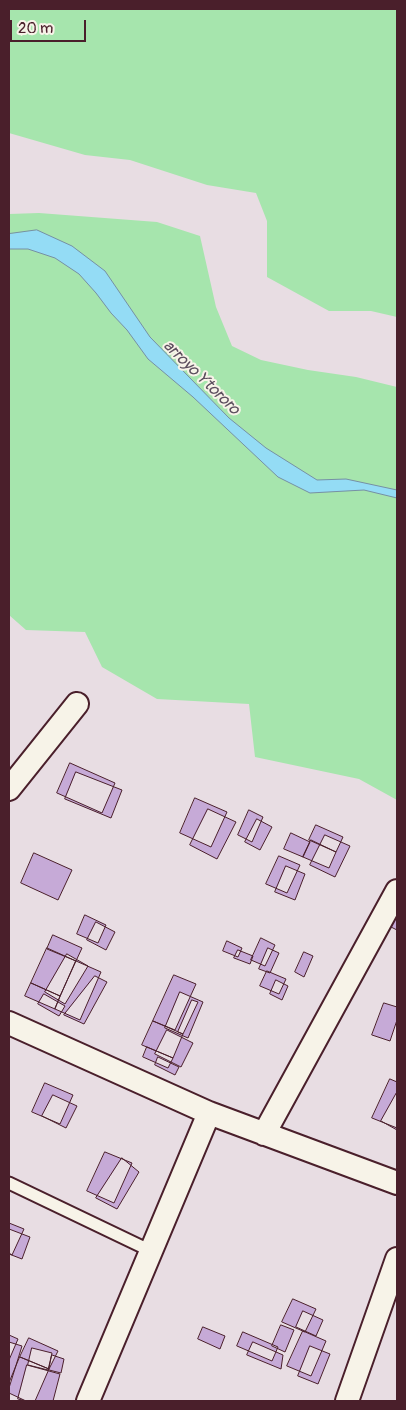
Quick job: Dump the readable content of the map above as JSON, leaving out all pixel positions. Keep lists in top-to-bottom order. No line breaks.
{"water":["arroyo Ytororo"],"scale_bar":"20 m"}
